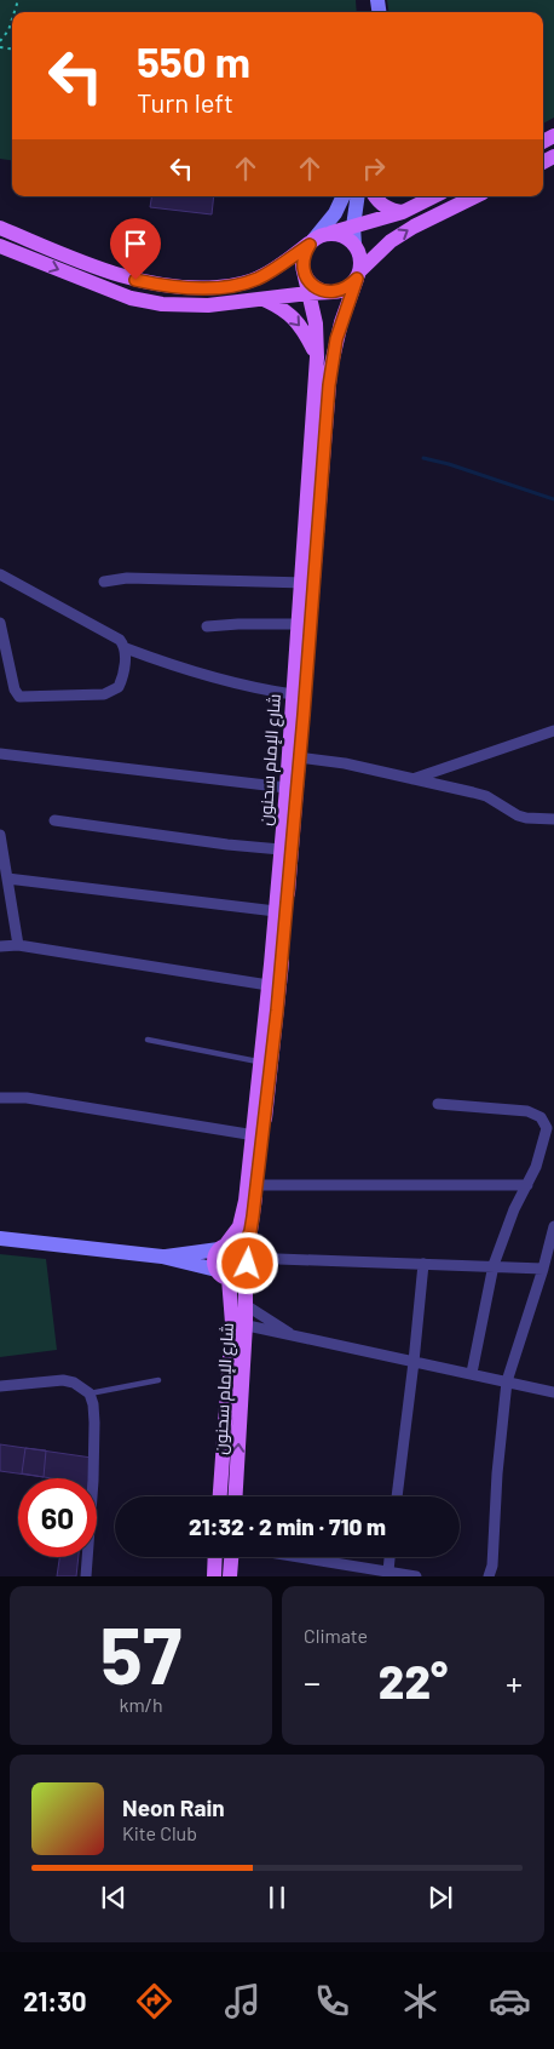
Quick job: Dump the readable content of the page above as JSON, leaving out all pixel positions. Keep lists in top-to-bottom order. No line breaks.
{"streets":{"main road":["شارع الإمام سحنون"]},"page":{"turn":["550 m","Turn left"],"limit":"60","trip":"21:32 · 2 min · 710 m","tile":[["57","km/h"],"Climate"],"heat":["−","22°","+"],"song":["Neon Rain","Kite Club"],"tabs":"21:30"}}
